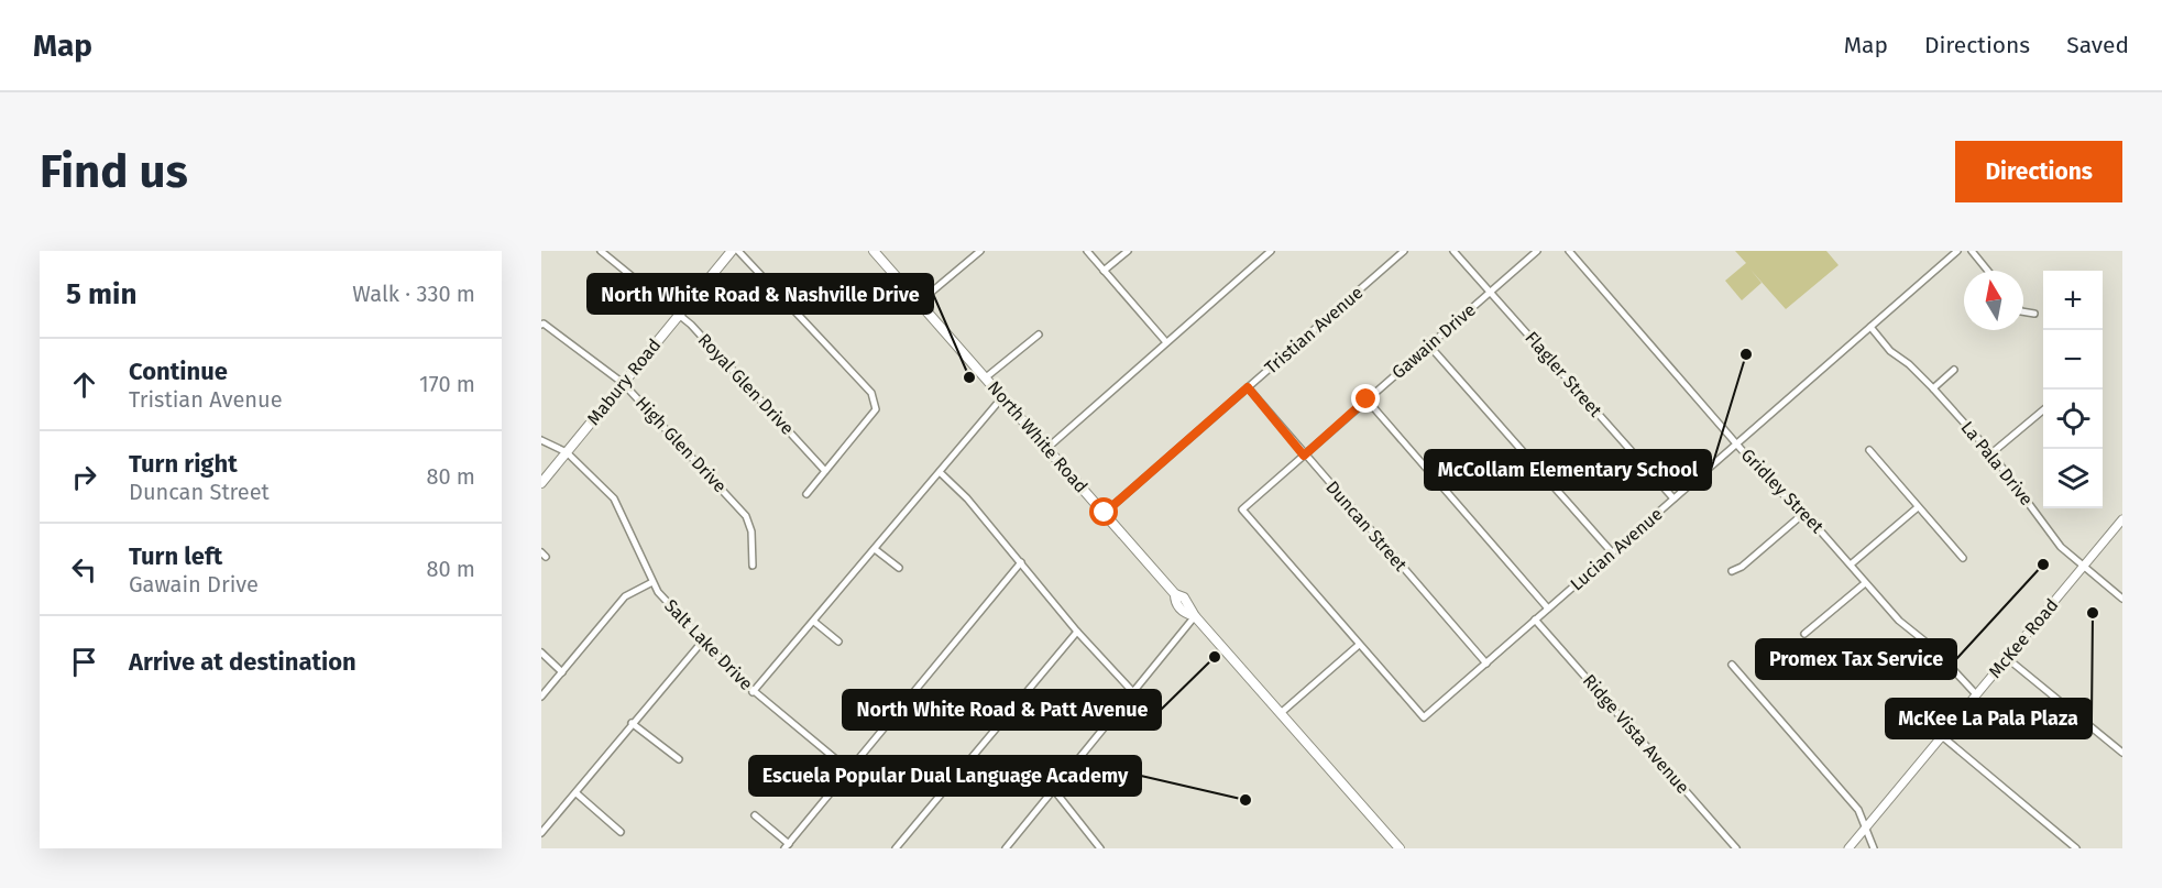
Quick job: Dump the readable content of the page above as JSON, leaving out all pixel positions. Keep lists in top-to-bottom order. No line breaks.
{"streets":{"main road":["Mabury Road","North White Road"],"street":["Tristian Avenue","Gawain Drive","Flagler Street","Royal Glen Drive","High Glen Drive","La Pala Drive","Gridley Street","Duncan Street","Lucian Avenue","McKee Road","Salt Lake Drive","Ridge Vista Avenue"]},"crossings":[["Tristian Avenue","North White Road"],["Tristian Avenue","Duncan Street"],["Gawain Drive","Flagler Street"],["Gawain Drive","Duncan Street"],["Gawain Drive","Lucian Avenue"],["Flagler Street","Lucian Avenue"],["Mabury Road","Royal Glen Drive"],["Mabury Road","High Glen Drive"],["Mabury Road","Salt Lake Drive"],["La Pala Drive","Lucian Avenue"],["La Pala Drive","McKee Road"],["Gridley Street","Lucian Avenue"],["Gridley Street","McKee Road"],["Duncan Street","Lucian Avenue"],["Lucian Avenue","Ridge Vista Avenue"]],"places":["McCollam Elementary School","North White Road & Nashville Drive","Promex Tax Service","McKee La Pala Plaza","North White Road & Patt Avenue","Escuela Popular Dual Language Academy"],"north":"top","page":{"header":"Map","nav":["Map","Directions","Saved"],"buttons":"Directions","title":"Find us","heading":["5 min","Walk · 330 m"],"map_buttons":["+","−"],"list":[["Continue","Tristian Avenue","170 m"],["Turn right","Duncan Street","80 m"],["Turn left","Gawain Drive","80 m"],"Arrive at destination"]}}
